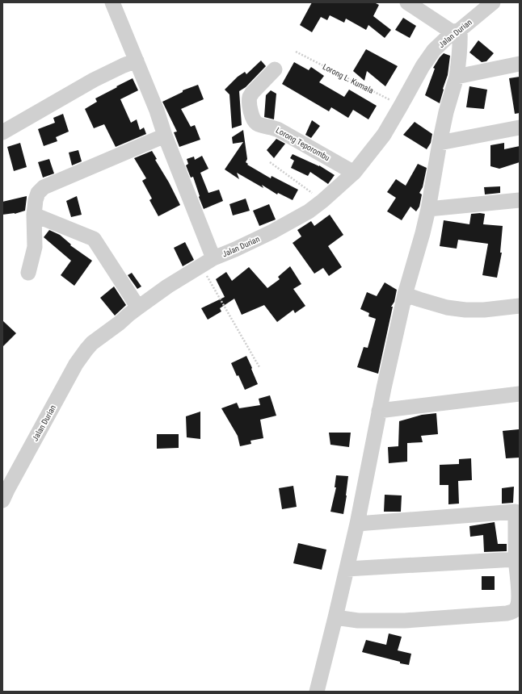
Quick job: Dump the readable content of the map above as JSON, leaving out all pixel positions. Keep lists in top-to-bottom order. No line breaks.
{"streets":{"street":["Jalan Durian","Lorong Teporombu"],"path":["Lorong L. Kumala"]},"crossings":[["Jalan Durian","Lorong L. Kumala"],["Jalan Durian","Lorong Teporombu"]]}
